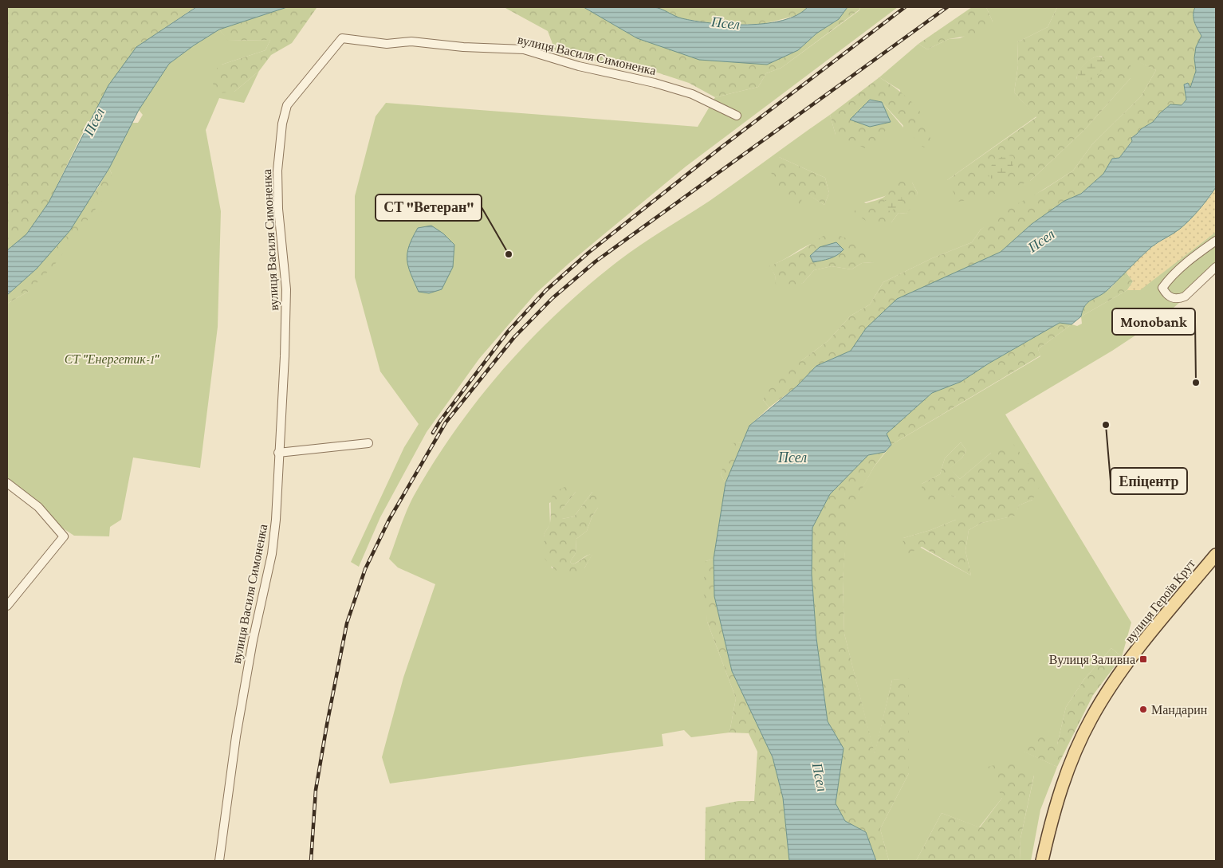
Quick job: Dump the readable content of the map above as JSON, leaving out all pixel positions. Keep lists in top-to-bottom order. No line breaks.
{"streets":{"main road":["вулиця Героїв Крут"],"street":["вулиця Василя Симоненка"]},"water":["Псел"],"parks":["СТ \"Енергетик-1\""],"places":{"other":["СТ \"Ветеран\"","Monobank","Епіцентр","Мандарин"],"transit":["Вулиця Заливна"]}}
